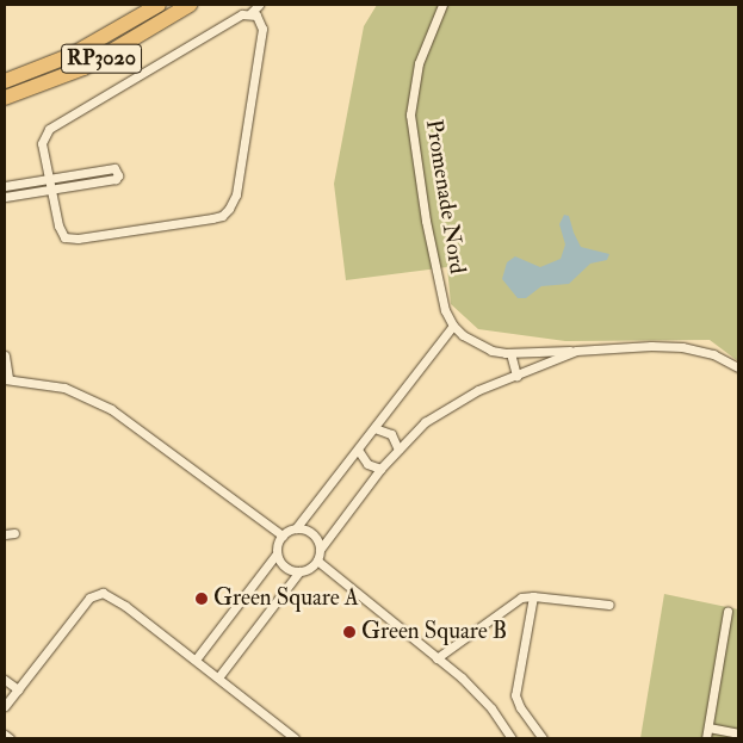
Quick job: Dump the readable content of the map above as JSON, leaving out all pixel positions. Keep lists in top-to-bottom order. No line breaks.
{"streets":{"highway":["RP3020"],"street":["Promenade Nord"]},"places":["Green Square A","Green Square B"]}
